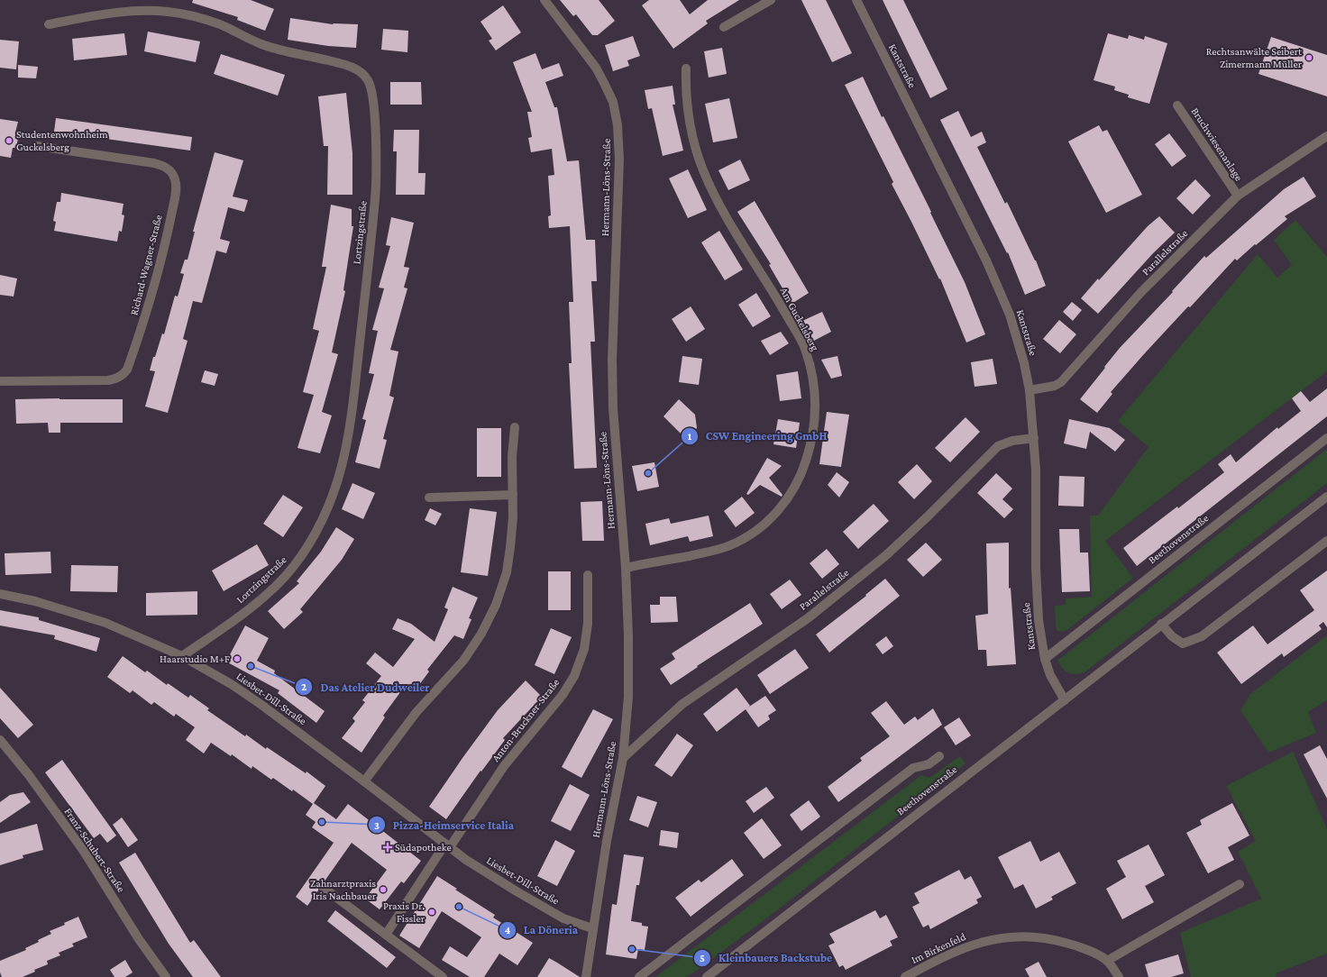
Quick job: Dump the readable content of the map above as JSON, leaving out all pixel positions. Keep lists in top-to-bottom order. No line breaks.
{"streets":{"street":["Kantstraße","Bruchwiesenanlage","Hermann-Löns-Straße","Lortzingstraße","Parallelstraße","Richard-Wagner-Straße","Am Guckelsberg","Beethovenstraße","Liesbet-Dill-Straße","Anton-Bruckner-Straße","Franz-Schubert-Straße","Im Birkenfeld"]},"crossings":[["Kantstraße","Parallelstraße"],["Kantstraße","Beethovenstraße"],["Bruchwiesenanlage","Parallelstraße"],["Hermann-Löns-Straße","Parallelstraße"],["Hermann-Löns-Straße","Am Guckelsberg"],["Hermann-Löns-Straße","Liesbet-Dill-Straße"],["Lortzingstraße","Liesbet-Dill-Straße"],["Liesbet-Dill-Straße","Anton-Bruckner-Straße"]],"places":{"other":["Rechtsanwälte Seibert Zimermann Müller","Studentenwohnheim Guckelsberg","CSW Engineering GmbH","Haarstudio M+F","Das Atelier Dudweiler","Pizza-Heimservice Italia","Zahnarztpraxis Iris Nachbauer","La Döneria","Praxis Dr. Fissler","Kleinbauers Backstube"],"health":["Südapotheke"]}}
